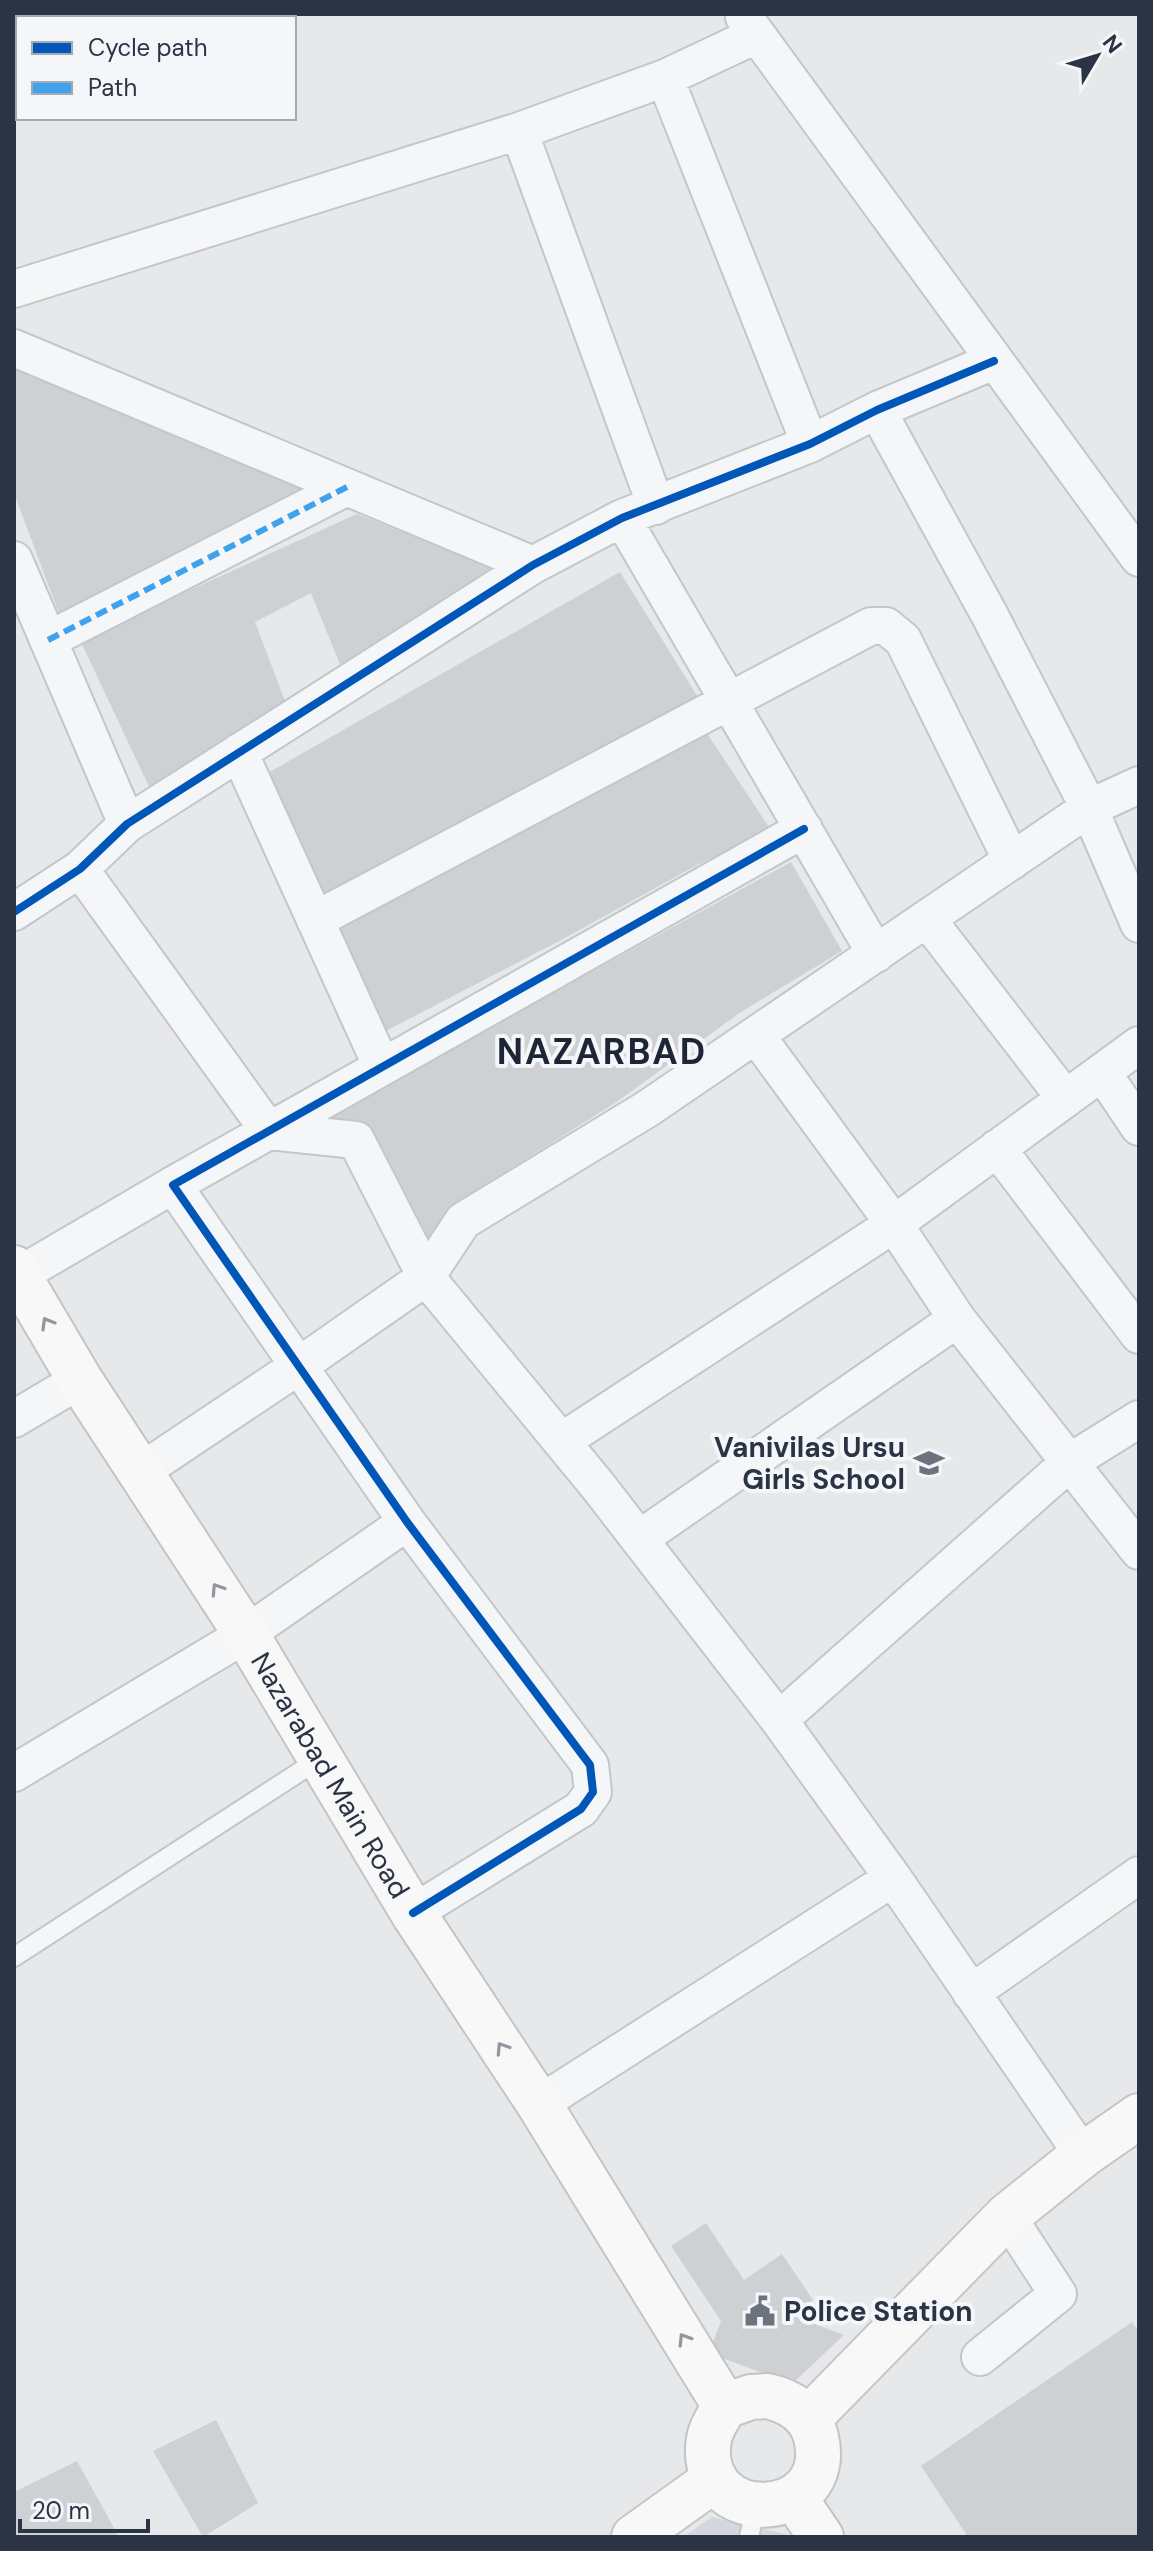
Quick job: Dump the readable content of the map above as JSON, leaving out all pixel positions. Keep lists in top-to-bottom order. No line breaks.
{"streets":{"main road":["Nazarabad Main Road"]},"one_way":["Nazarabad Main Road"],"districts":["NAZARBAD"],"places":{"school or university":["Vanivilas Ursu Girls School"],"public building":["Police Station"]},"legend":["Cycle path","Path"],"scale_bar":"20 m","north":"top right"}
